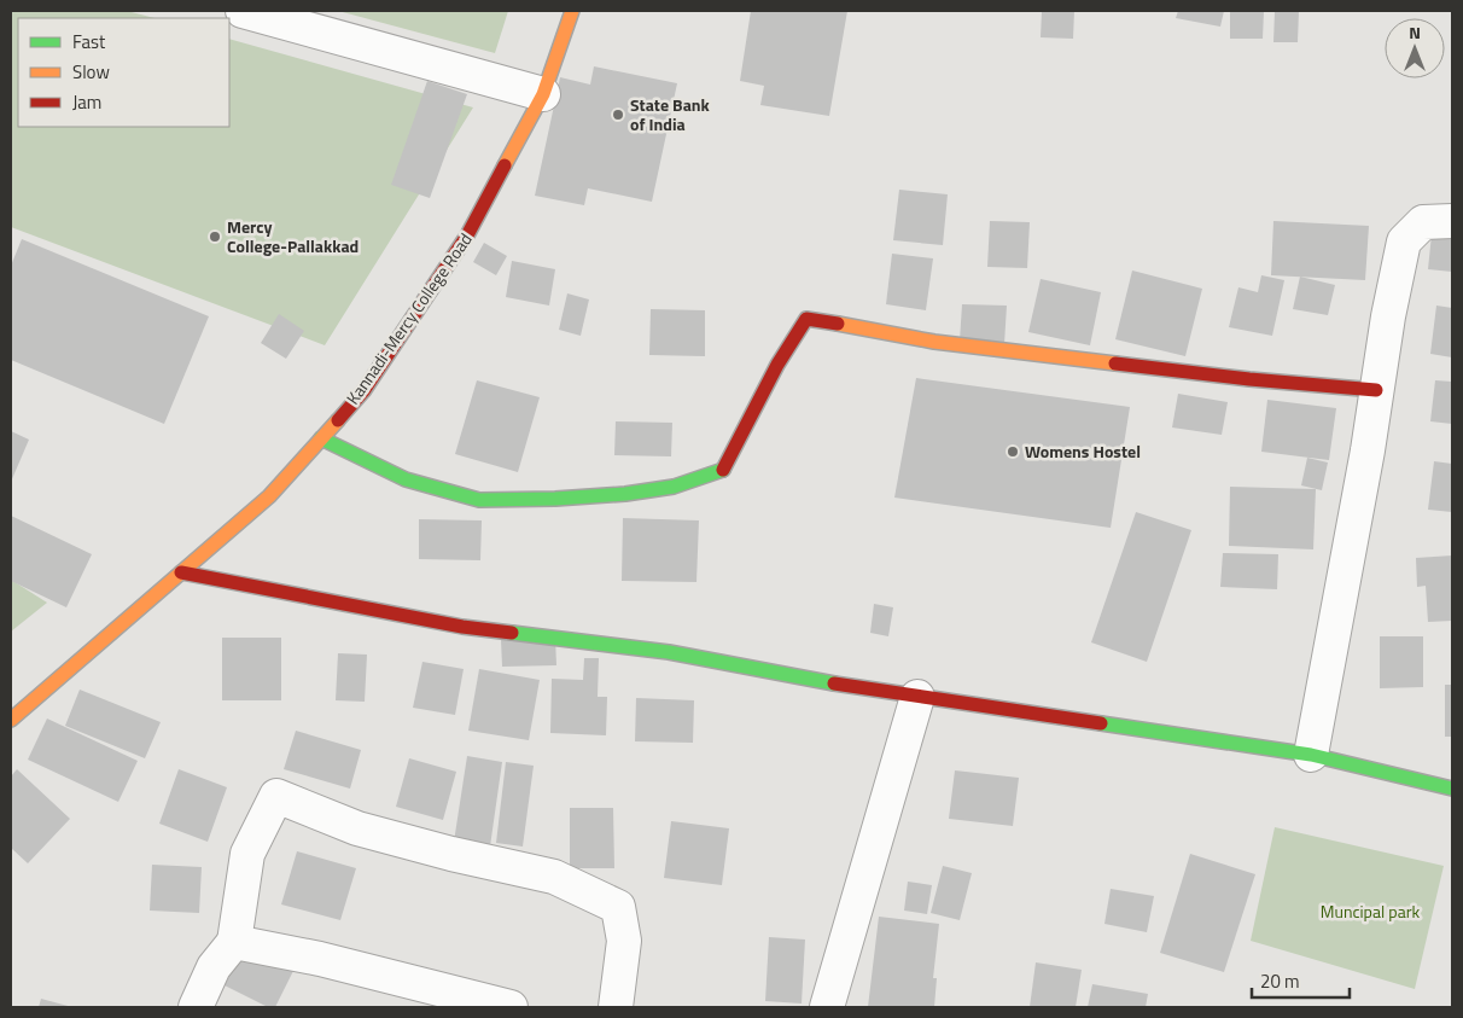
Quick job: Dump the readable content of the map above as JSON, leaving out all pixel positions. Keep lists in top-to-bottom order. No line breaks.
{"streets":{"street":["Kannadi-Mercy College Road"]},"parks":["Muncipal park"],"places":["State Bank of India","Mercy College-Pallakkad","Womens Hostel"],"legend":["Fast","Slow","Jam"],"scale_bar":"20 m","north":"top"}
